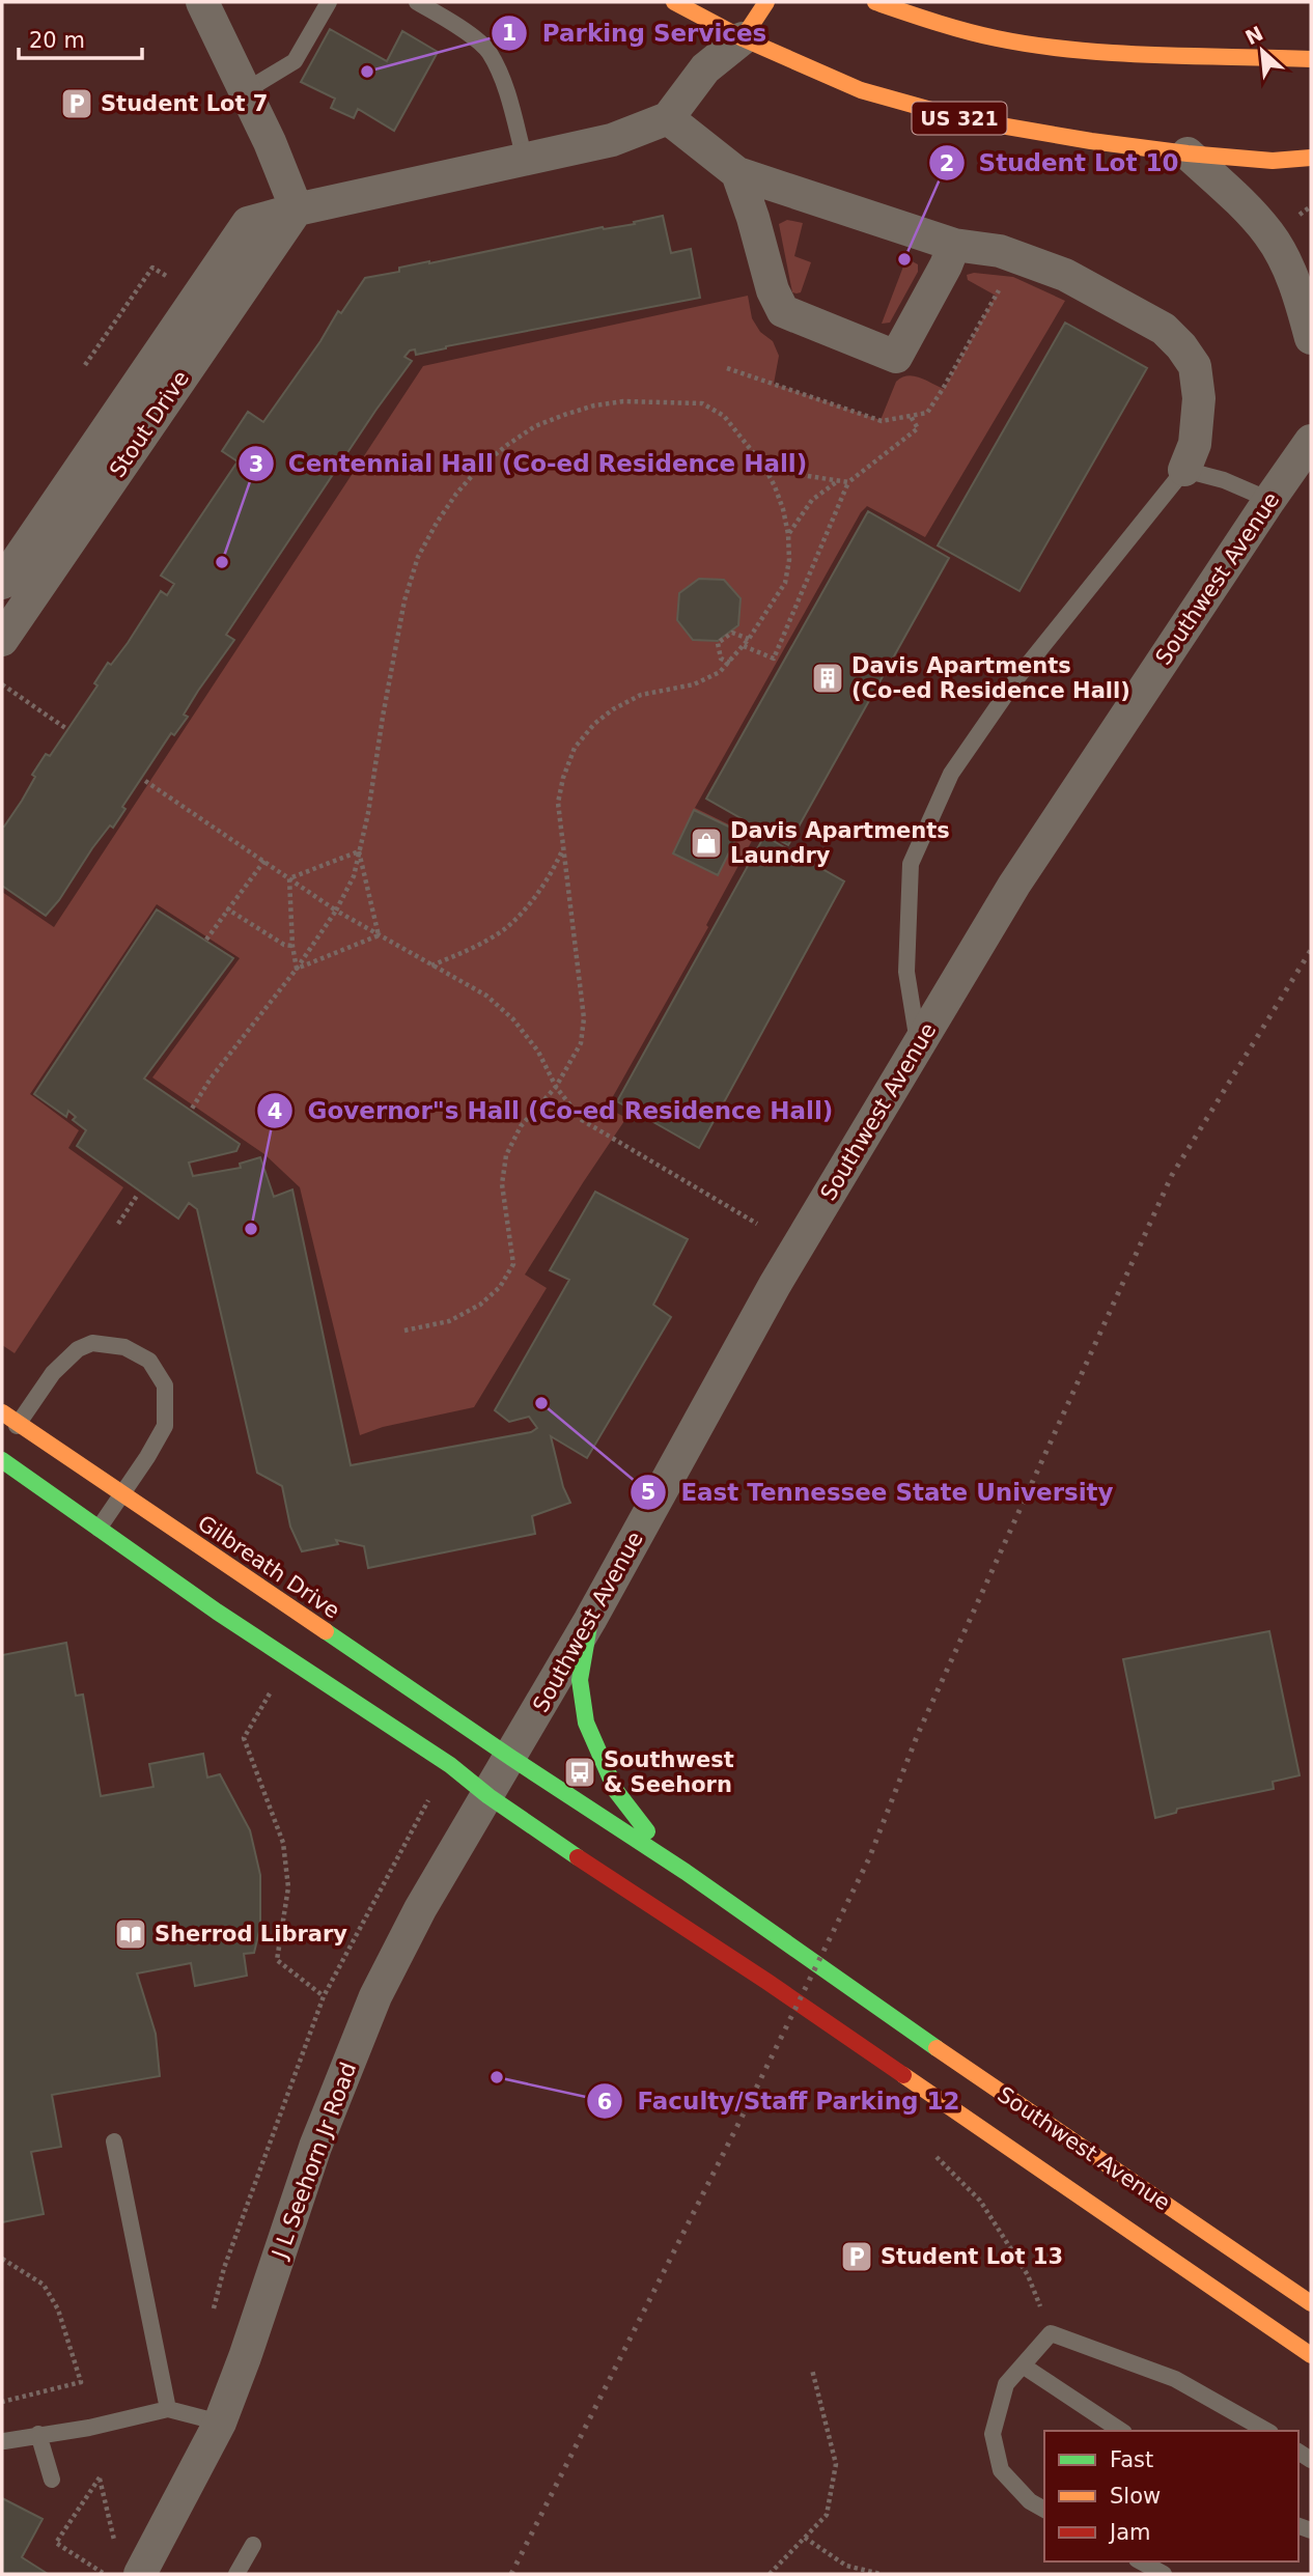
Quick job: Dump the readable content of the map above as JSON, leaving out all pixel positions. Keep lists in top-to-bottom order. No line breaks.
{"streets":{"main road":["US 321","Southwest Avenue","Gilbreath Drive"],"street":["Stout Drive","J L Seehorn Jr Road"]},"crossings":[["Southwest Avenue","Gilbreath Drive"],["Southwest Avenue","J L Seehorn Jr Road"],["Gilbreath Drive","J L Seehorn Jr Road"]],"places":{"other":["Parking Services","Student Lot 10","Centennial Hall (Co-ed Residence Hall)","Governor\"s Hall (Co-ed Residence Hall)","East Tennessee State University","Faculty/Staff Parking 12"],"parking":["Student Lot 7","Student Lot 13"],"building":["Davis Apartments (Co-ed Residence Hall)"],"shop":["Davis Apartments Laundry"],"bus stop":["Southwest & Seehorn"],"library":["Sherrod Library"]},"legend":["Fast","Slow","Jam"],"scale_bar":"20 m","north":"top left"}
